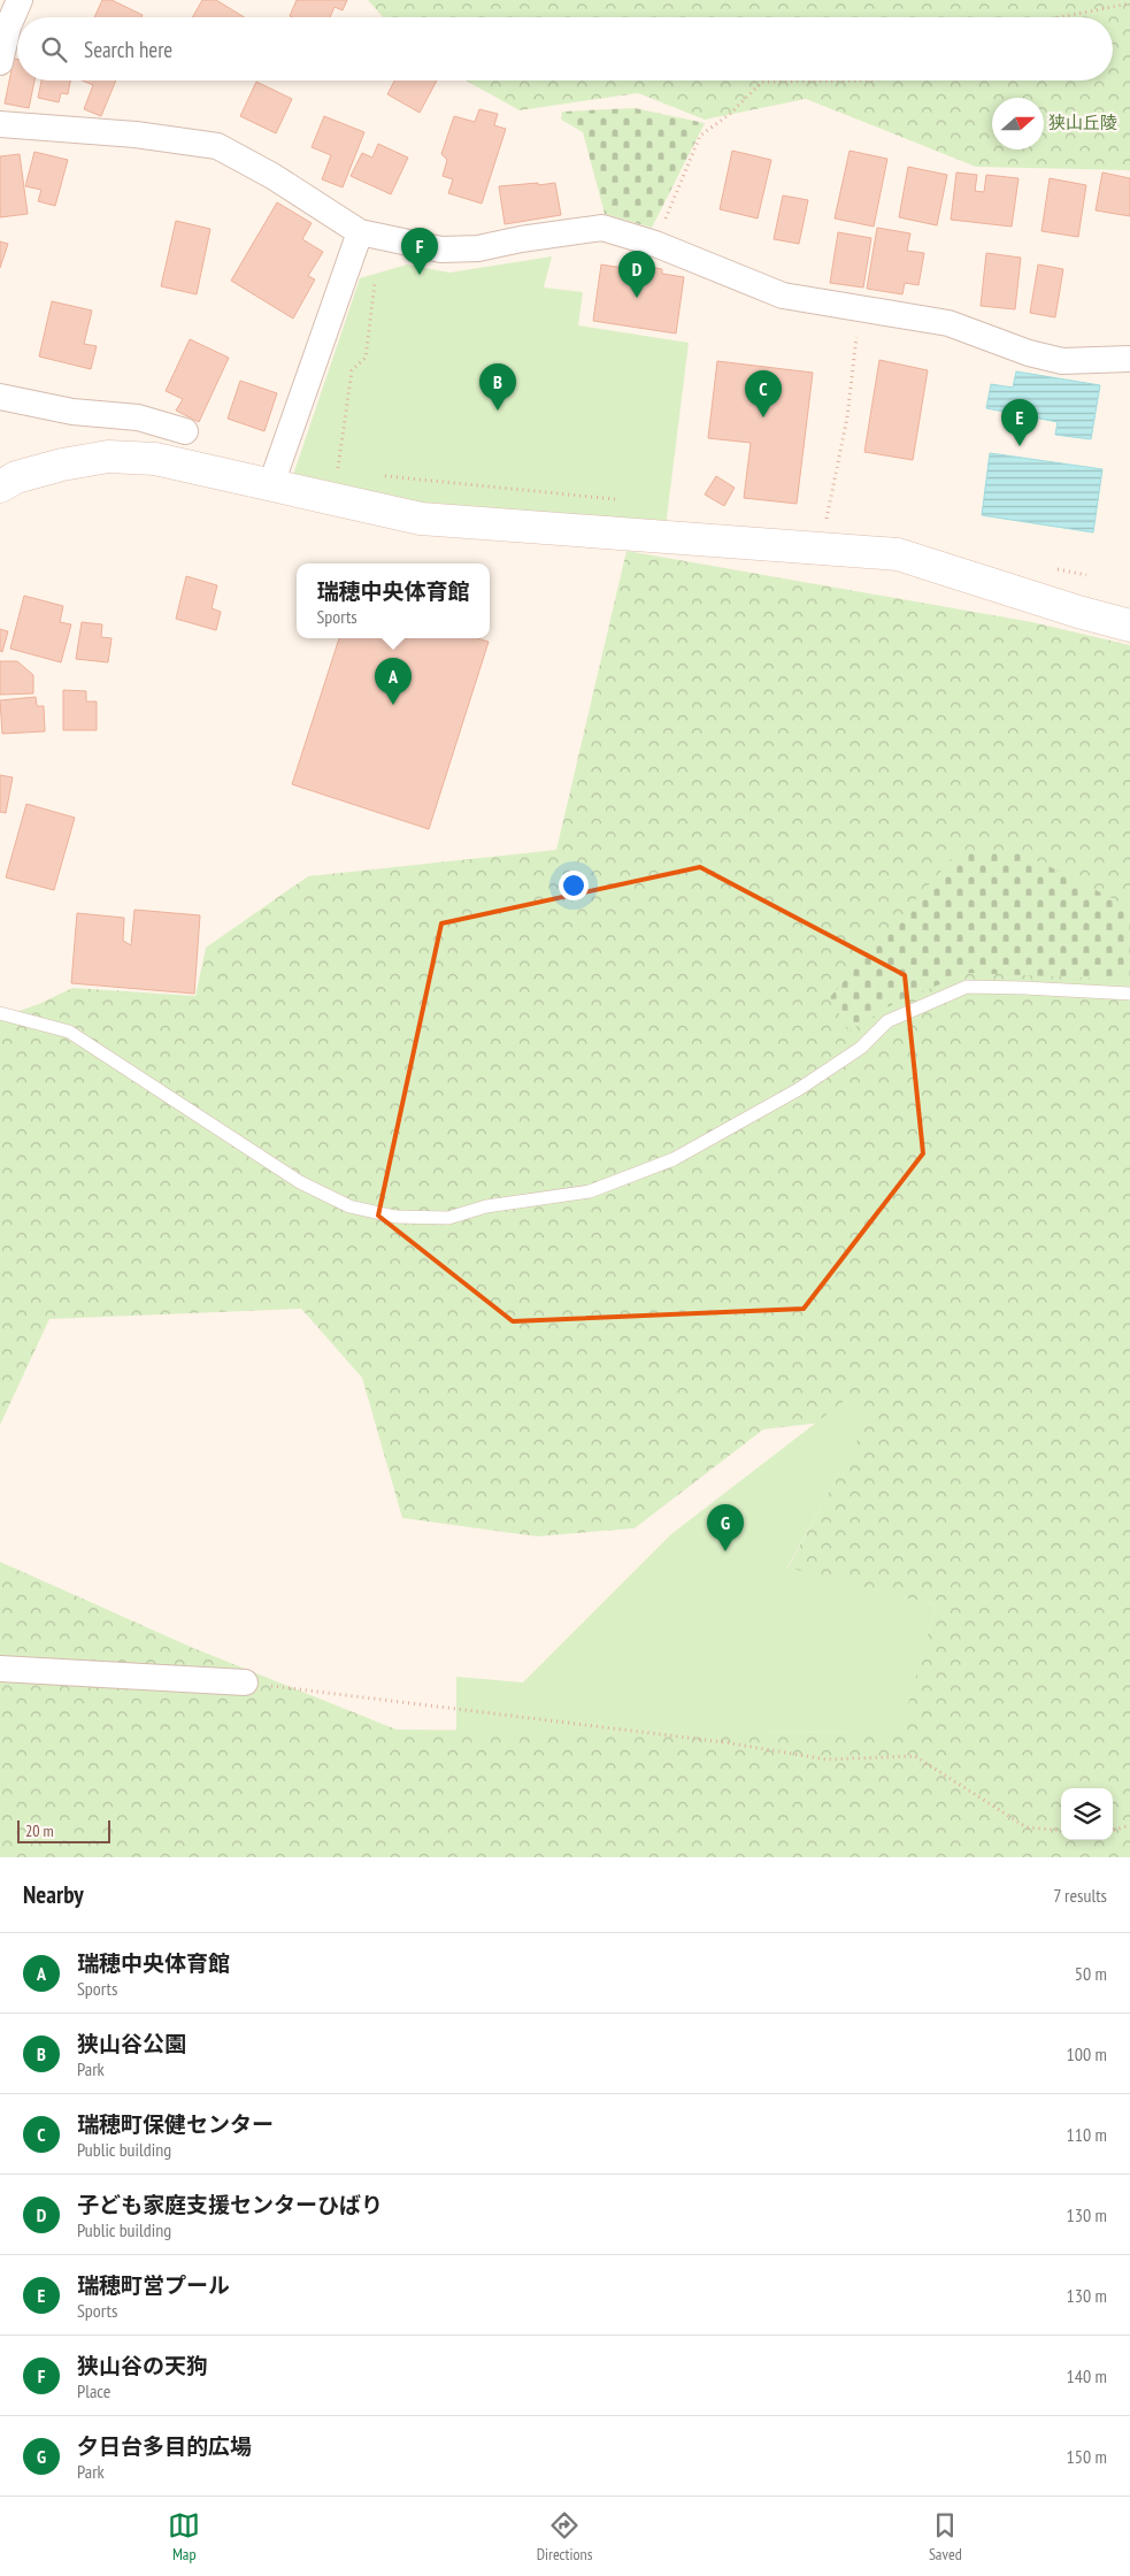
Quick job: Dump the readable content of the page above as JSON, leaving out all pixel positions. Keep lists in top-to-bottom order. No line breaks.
{"parks":["狭山丘陵"],"scale_bar":"20 m","north":"right","page":{"search":"Search here","pins":["F","D","B","C","E","A","G"],"popup":["瑞穂中央体育館","Sports"],"scale":"20 m","heading":["Nearby","7 results"],"list":[{"mark":"A","name":"瑞穂中央体育館","note":"Sports","value":"50 m"},{"mark":"B","name":"狭山谷公園","note":"Park","value":"100 m"},{"mark":"C","name":"瑞穂町保健センター","note":"Public building","value":"110 m"},{"mark":"D","name":"子ども家庭支援センターひばり","note":"Public building","value":"130 m"},{"mark":"E","name":"瑞穂町営プール","note":"Sports","value":"130 m"},{"mark":"F","name":"狭山谷の天狗","note":"Place","value":"140 m"},{"mark":"G","name":"夕日台多目的広場","note":"Park","value":"150 m"}],"nav":["Map","Directions","Saved"]}}
